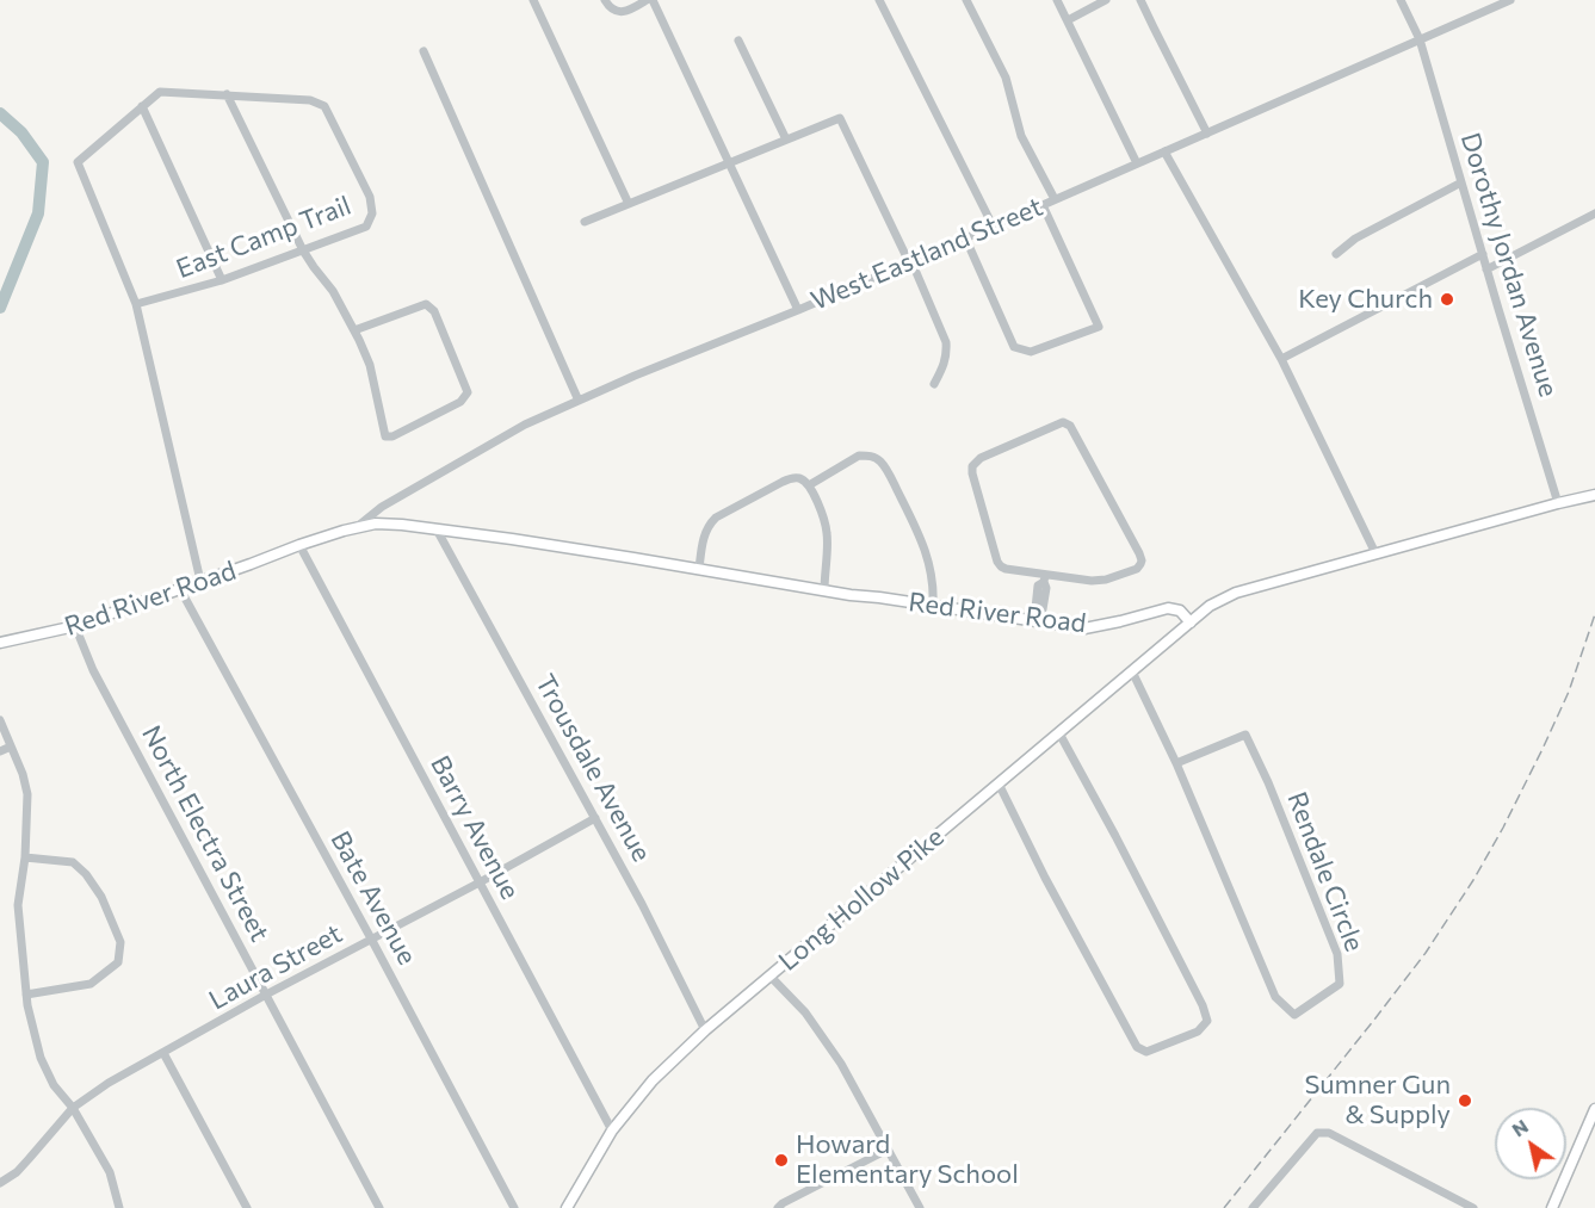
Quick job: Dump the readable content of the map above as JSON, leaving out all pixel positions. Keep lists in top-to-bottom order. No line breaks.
{"streets":{"main road":["West Eastland Street","Red River Road","Long Hollow Pike"],"street":["East Camp Trail","Dorothy Jordan Avenue","Trousdale Avenue","Barry Avenue","North Electra Street","Rendale Circle","Bate Avenue","Laura Street"]},"crossings":[["East Camp Trail","Red River Road"],["West Eastland Street","Dorothy Jordan Avenue"],["West Eastland Street","Red River Road"],["West Eastland Street","Barry Avenue"],["Red River Road","Trousdale Avenue"],["Red River Road","Barry Avenue"],["Red River Road","North Electra Street"],["Red River Road","Bate Avenue"],["Red River Road","Long Hollow Pike"],["Trousdale Avenue","Long Hollow Pike"],["Trousdale Avenue","Laura Street"],["Barry Avenue","Long Hollow Pike"],["Barry Avenue","Laura Street"],["North Electra Street","Laura Street"],["Rendale Circle","Long Hollow Pike"],["Bate Avenue","Laura Street"]],"places":["Key Church","Sumner Gun & Supply","Howard Elementary School"],"north":"top left"}
